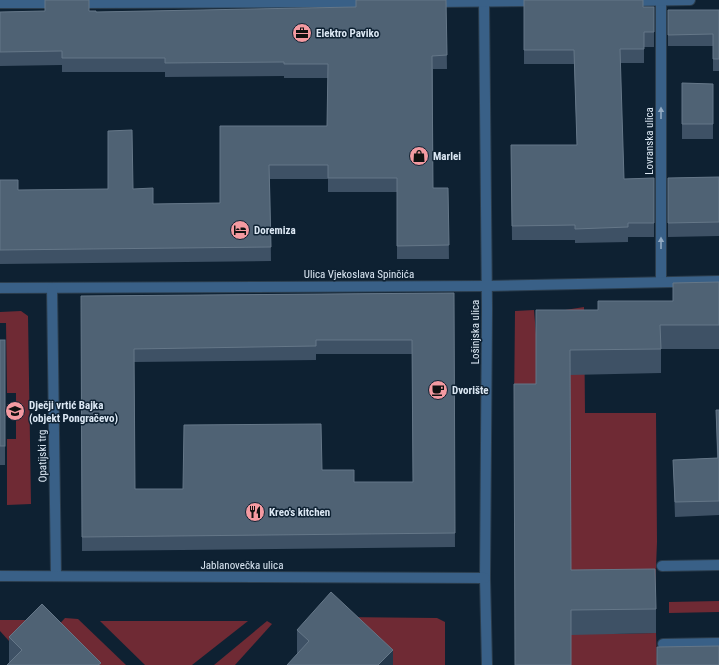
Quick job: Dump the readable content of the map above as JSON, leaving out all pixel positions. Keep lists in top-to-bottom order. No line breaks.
{"streets":{"street":["Lovranska ulica","Ulica Vjekoslava Spinčića","Lošinjska ulica","Opatijski trg","Jablanovečka ulica"]},"crossings":[["Lovranska ulica","Ulica Vjekoslava Spinčića"],["Ulica Vjekoslava Spinčića","Lošinjska ulica"],["Ulica Vjekoslava Spinčića","Opatijski trg"],["Lošinjska ulica","Jablanovečka ulica"],["Opatijski trg","Jablanovečka ulica"]],"one_way":["Lovranska ulica"],"places":{"office":["Elektro Paviko"],"shop":["Marlei"],"hotel":["Doremiza"],"cafe":["Dvorište"],"school or university":["Dječji vrtić Bajka (objekt Pongračevo)"],"restaurant":["Kreo's kitchen"]}}
